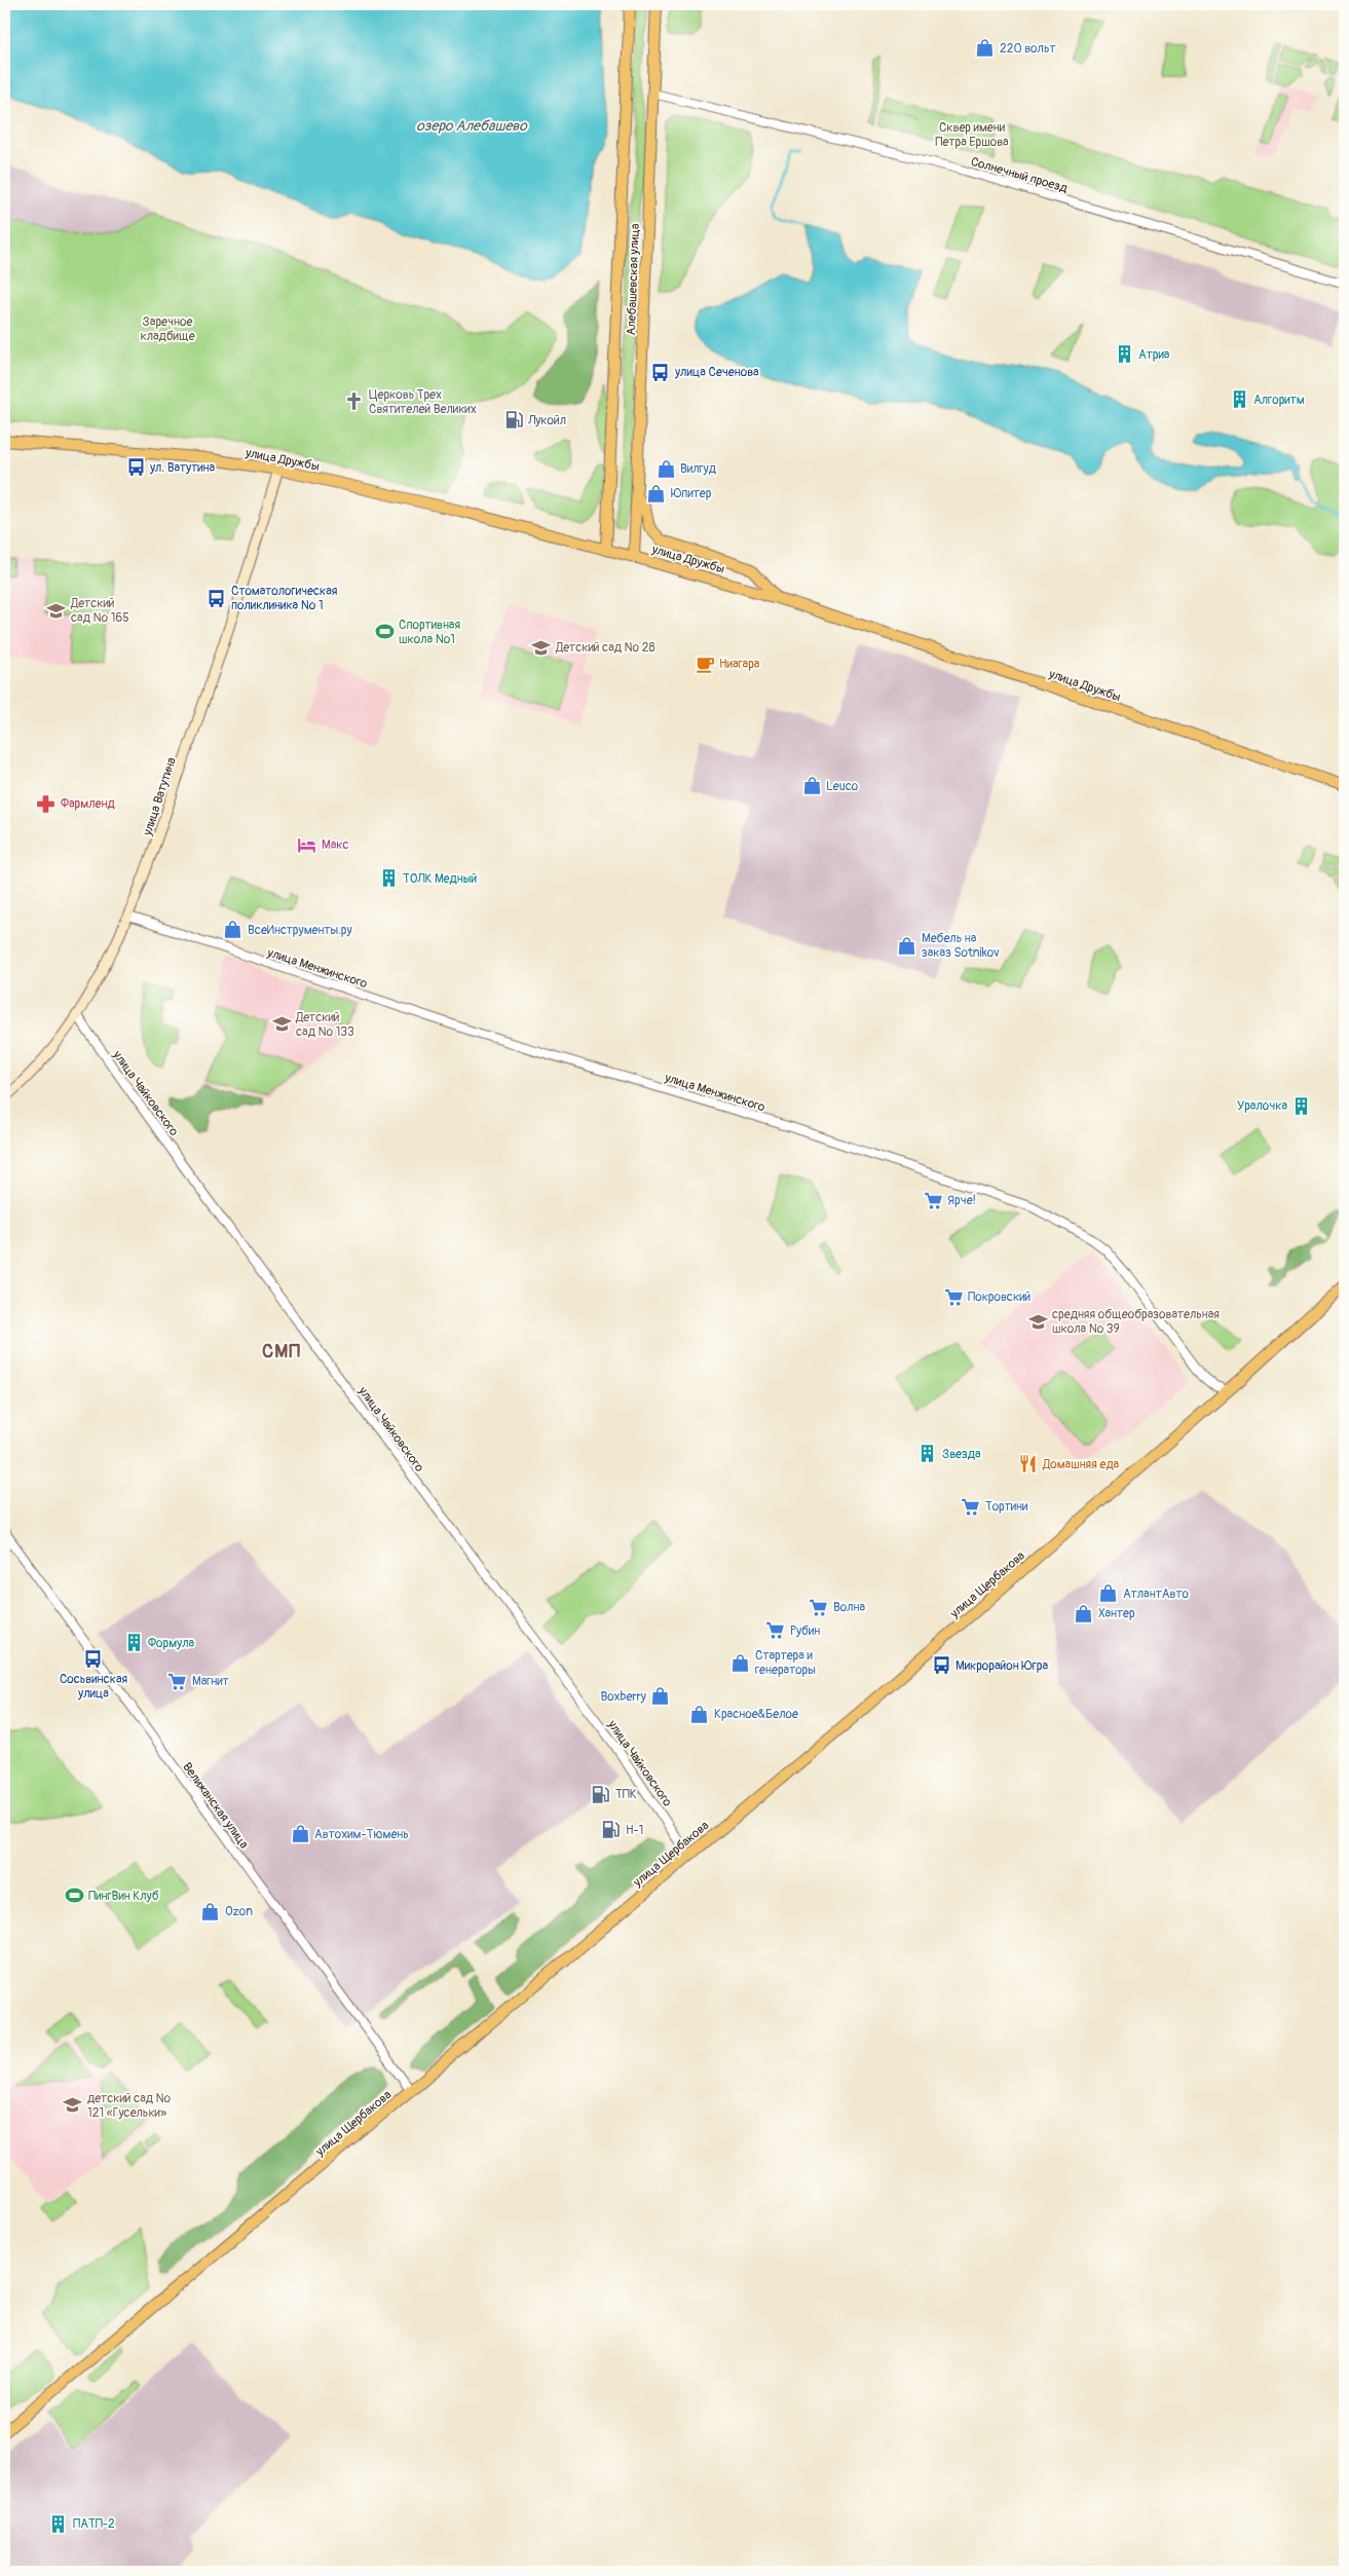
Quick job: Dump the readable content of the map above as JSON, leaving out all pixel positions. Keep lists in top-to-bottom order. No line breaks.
{"streets":{"main road":["Алебашевская улица","улица Дружбы","улица Ватутина","улица Щербакова"],"street":["Солнечный проезд","улица Менжинского","улица Чайковского","Велижанская улица"]},"crossings":[["Солнечный проезд","Алебашевская улица"],["Алебашевская улица","улица Дружбы"],["улица Дружбы","улица Ватутина"],["улица Ватутина","улица Менжинского"],["улица Ватутина","улица Чайковского"],["улица Менжинского","улица Щербакова"],["улица Чайковского","улица Щербакова"],["улица Щербакова","Велижанская улица"]],"districts":["СМП"],"water":["озеро Алебашево"],"parks":["Сквер имени Петра Ершова","Заречное кладбище"],"places":{"shop":["220 вольт","Вилгуд","Юпитер","Leuco","ВсеИнструменты.ру","Мебель на заказ Sotnikov","АтлантАвто","Хантер","Стартера и генераторы","Boxberry","Красное&Белое","Автохим-Тюмень","Ozon"],"building":["Атриа","Алгоритм","ТОЛК Медный","Уралочка","Звезда","Формула","ПАТП-2"],"bus stop":["улица Сеченова","ул. Ватутина","Стоматологическая поликлиника № 1","Сосьвинская улица","Микрорайон Югра"],"church":["Церковь Трех Святителей Великих"],"fuel station":["Лукойл","ТПК","Н-1"],"school or university":["Детский сад № 165","Детский сад № 28","Детский сад № 133","средняя общеобразовательная школа № 39","детский сад № 121 «Гусельки»"],"sports":["Спортивная школа №1","ПингВин Клуб"],"cafe":["Ниагара"],"pharmacy":["Фармленд"],"hotel":["Макс"],"supermarket":["Ярче!","Покровский","Тортини","Волна","Рубин","Магнит"],"restaurant":["Домашняя еда"]}}
